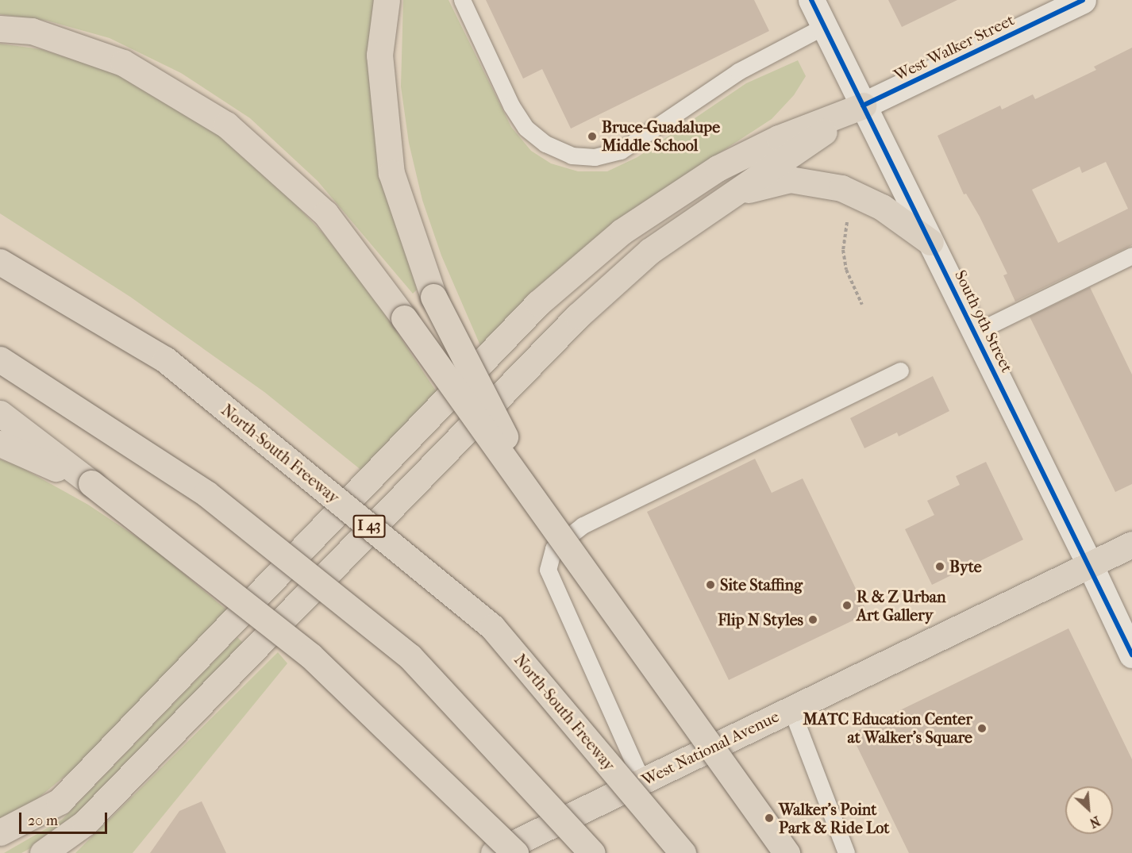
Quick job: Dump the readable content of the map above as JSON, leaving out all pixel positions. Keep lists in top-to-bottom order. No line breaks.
{"streets":{"main road":["North-South Freeway","I 43","West National Avenue"],"street":["West Walker Street","South 9th Street"]},"crossings":[["West Walker Street","South 9th Street"],["South 9th Street","West National Avenue"]],"places":["Bruce-Guadalupe Middle School","Byte","Site Staffing","R & Z Urban Art Gallery","Flip N Styles","MATC Education Center at Walker's Square","Walker's Point Park & Ride Lot"],"scale_bar":"20 m","north":"bottom right"}
